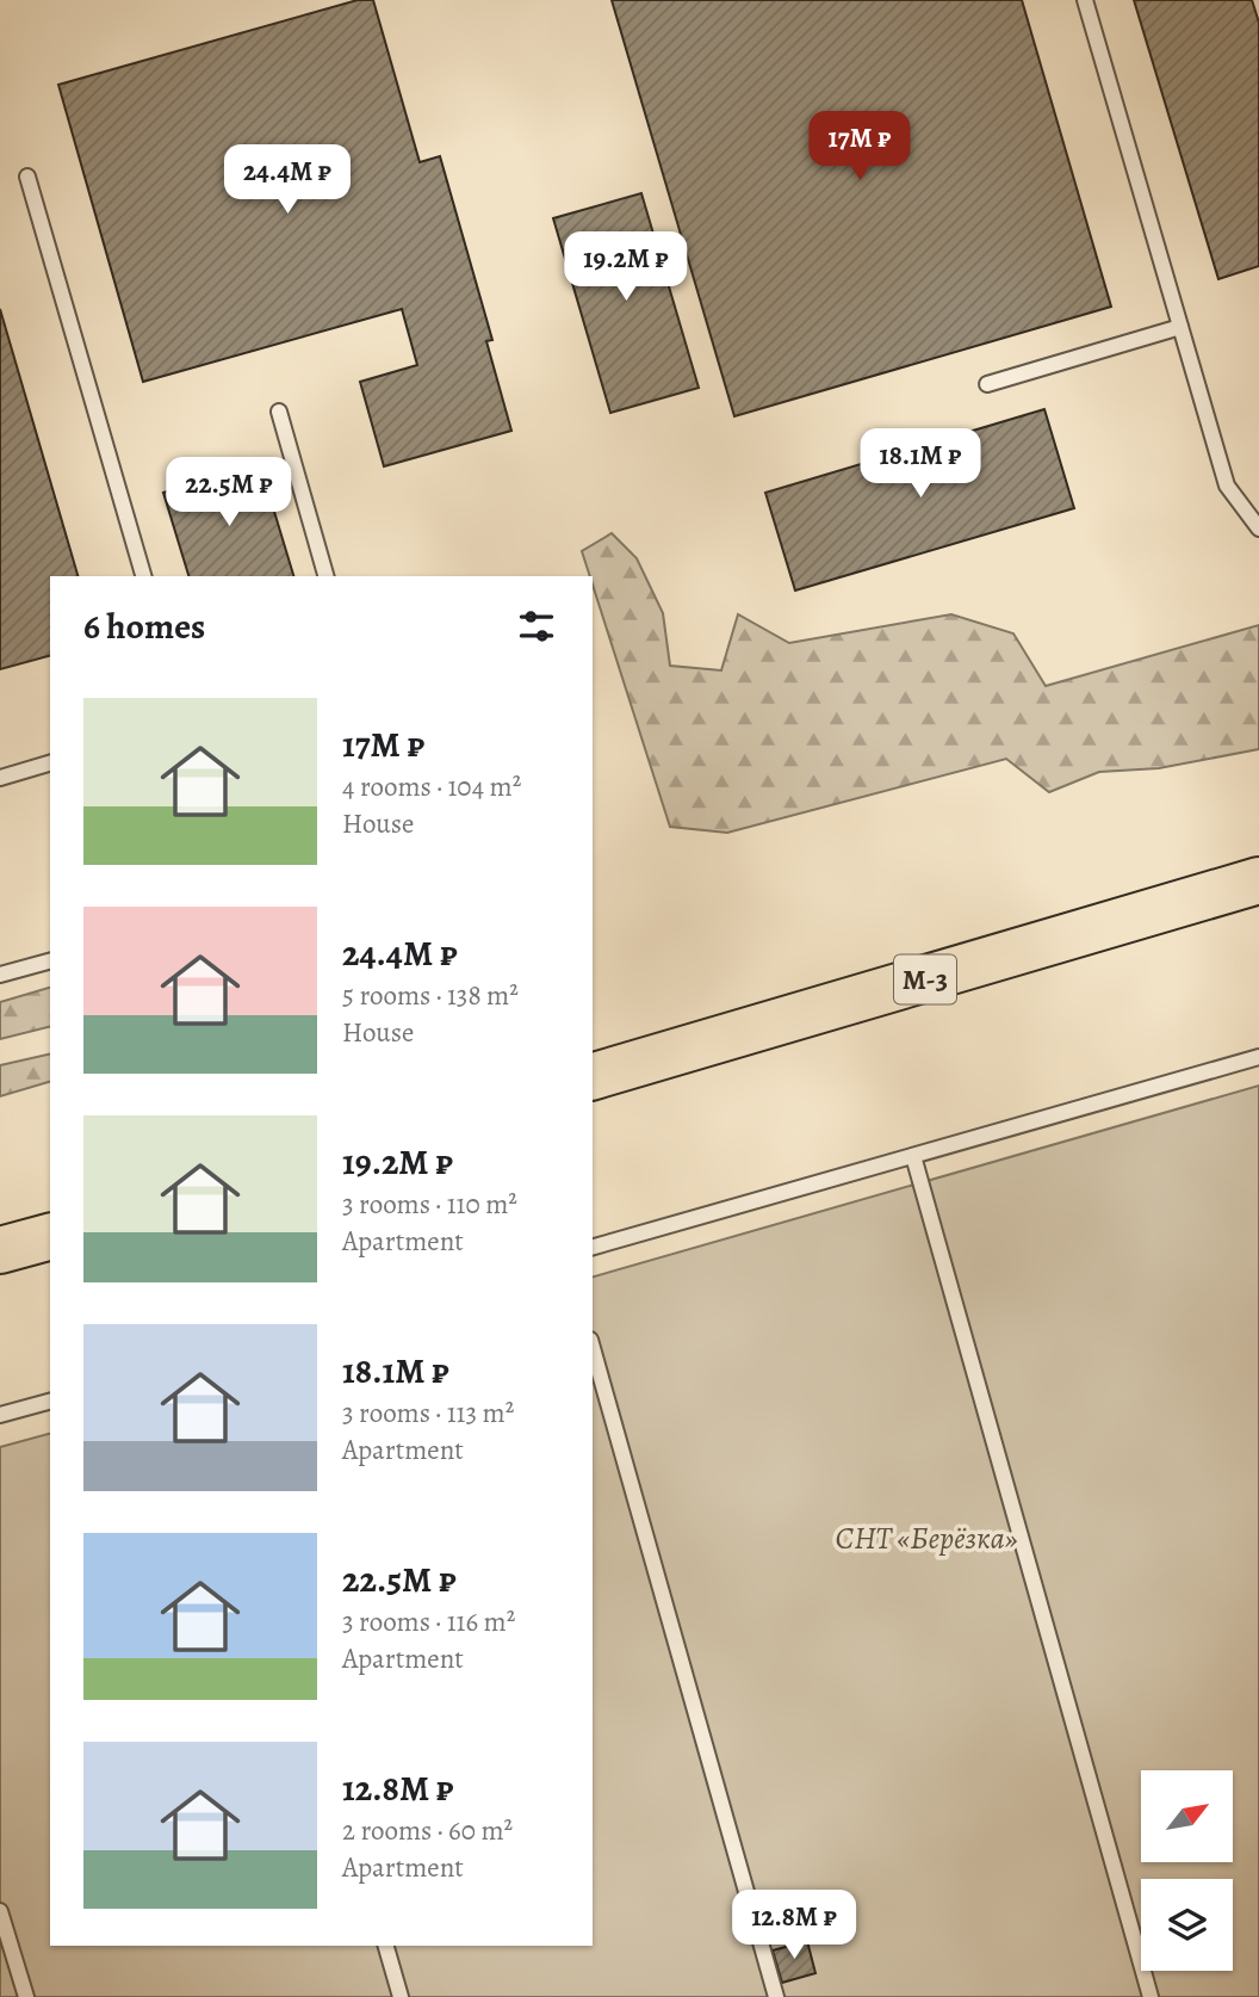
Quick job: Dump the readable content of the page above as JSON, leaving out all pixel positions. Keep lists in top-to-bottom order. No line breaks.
{"streets":{"highway":["М-3"]},"parks":["СНТ «Берёзка»"],"north":"top right","page":{"price":["17M ₽","24.4M ₽","19.2M ₽","18.1M ₽","22.5M ₽","12.8M ₽"],"heading":"6 homes","list":[{"name":"17M ₽","note":"4 rooms · 104 m² · House"},{"name":"24.4M ₽","note":"5 rooms · 138 m² · House"},{"name":"19.2M ₽","note":"3 rooms · 110 m² · Apartment"},{"name":"18.1M ₽","note":"3 rooms · 113 m² · Apartment"},{"name":"22.5M ₽","note":"3 rooms · 116 m² · Apartment"},{"name":"12.8M ₽","note":"2 rooms · 60 m² · Apartment"}]}}
